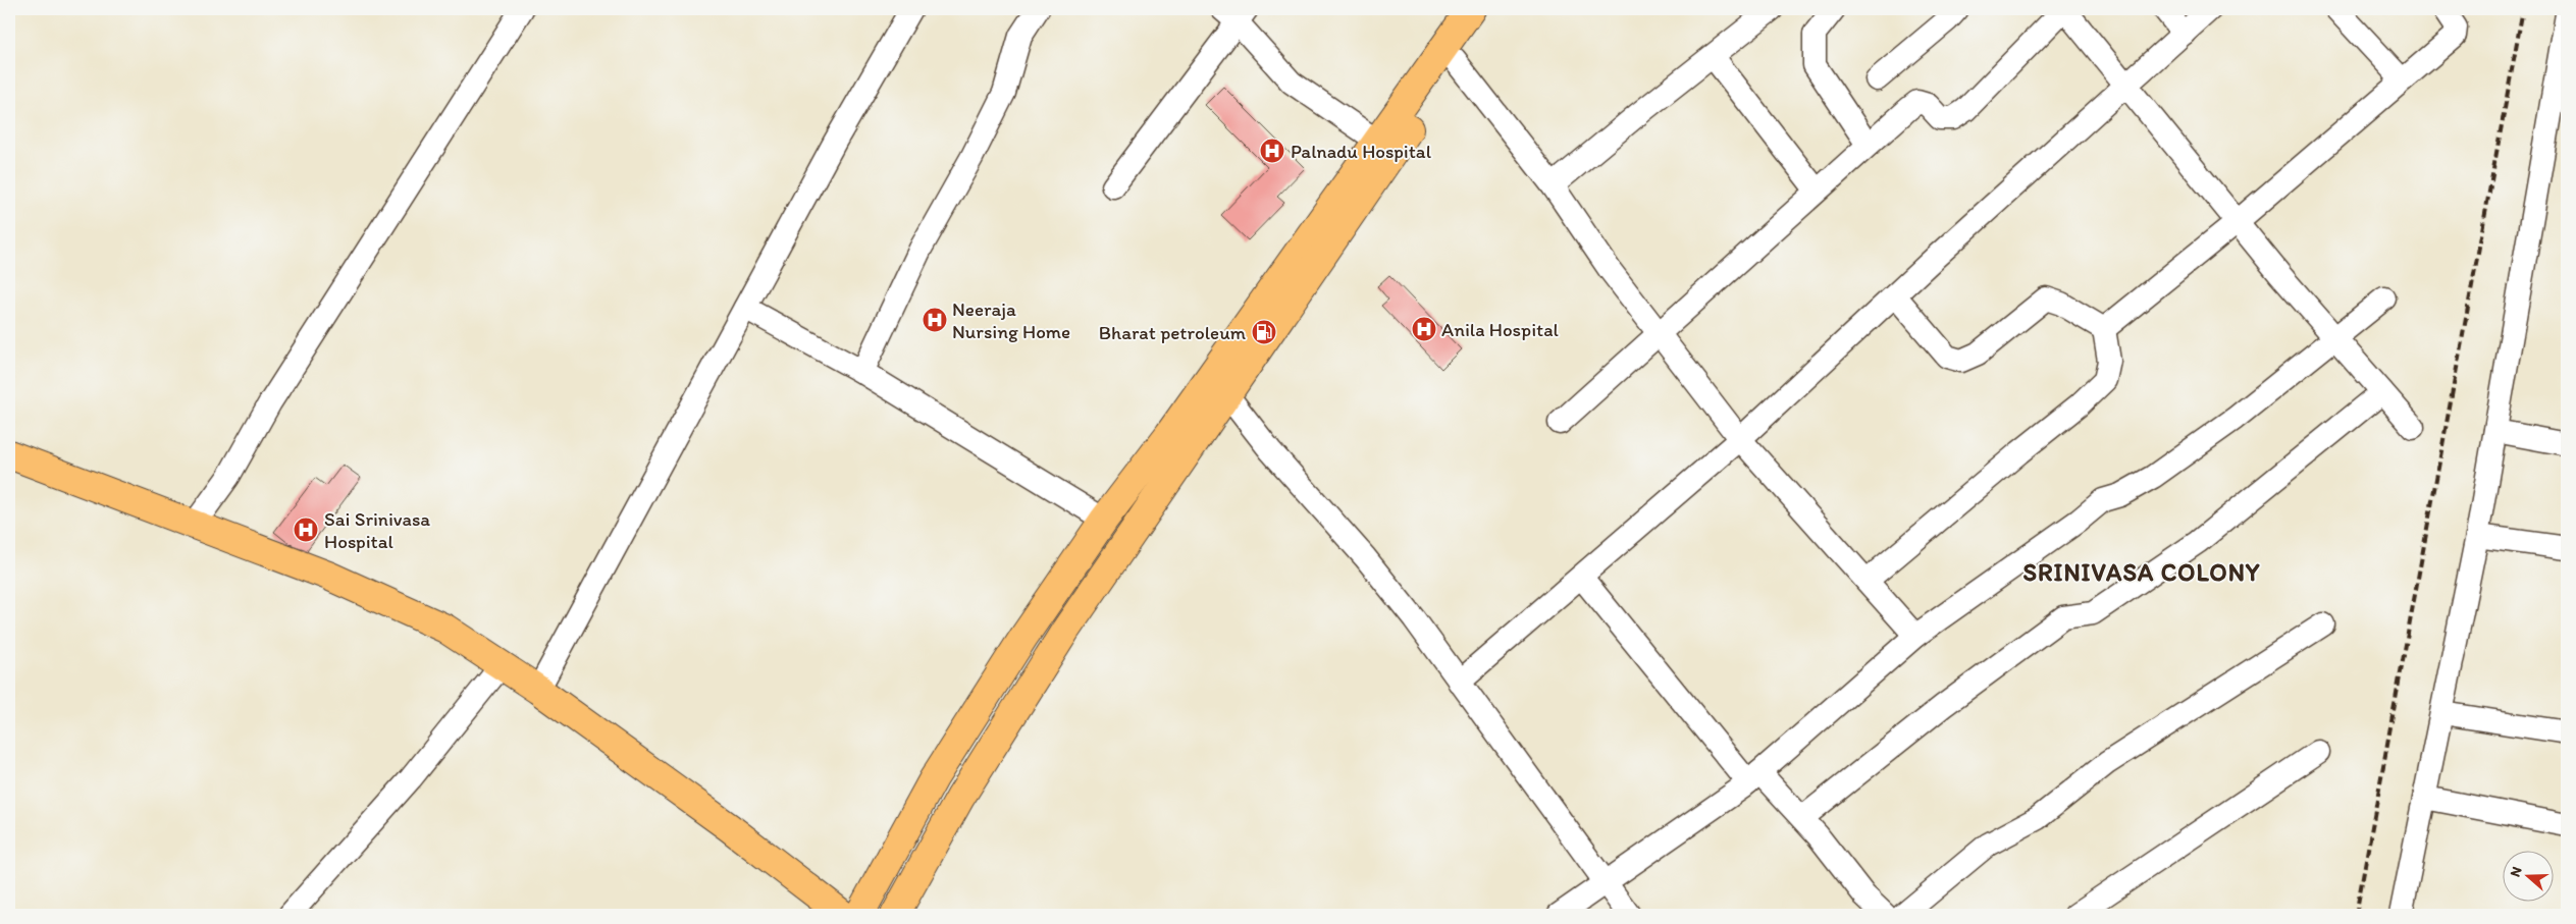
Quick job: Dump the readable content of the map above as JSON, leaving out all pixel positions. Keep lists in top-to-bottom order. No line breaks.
{"districts":["SRINIVASA COLONY"],"places":{"hospital":["Palnadu Hospital","Neeraja Nursing Home","Anila Hospital","Sai Srinivasa Hospital"],"fuel station":["Bharat petroleum"]},"north":"left"}
